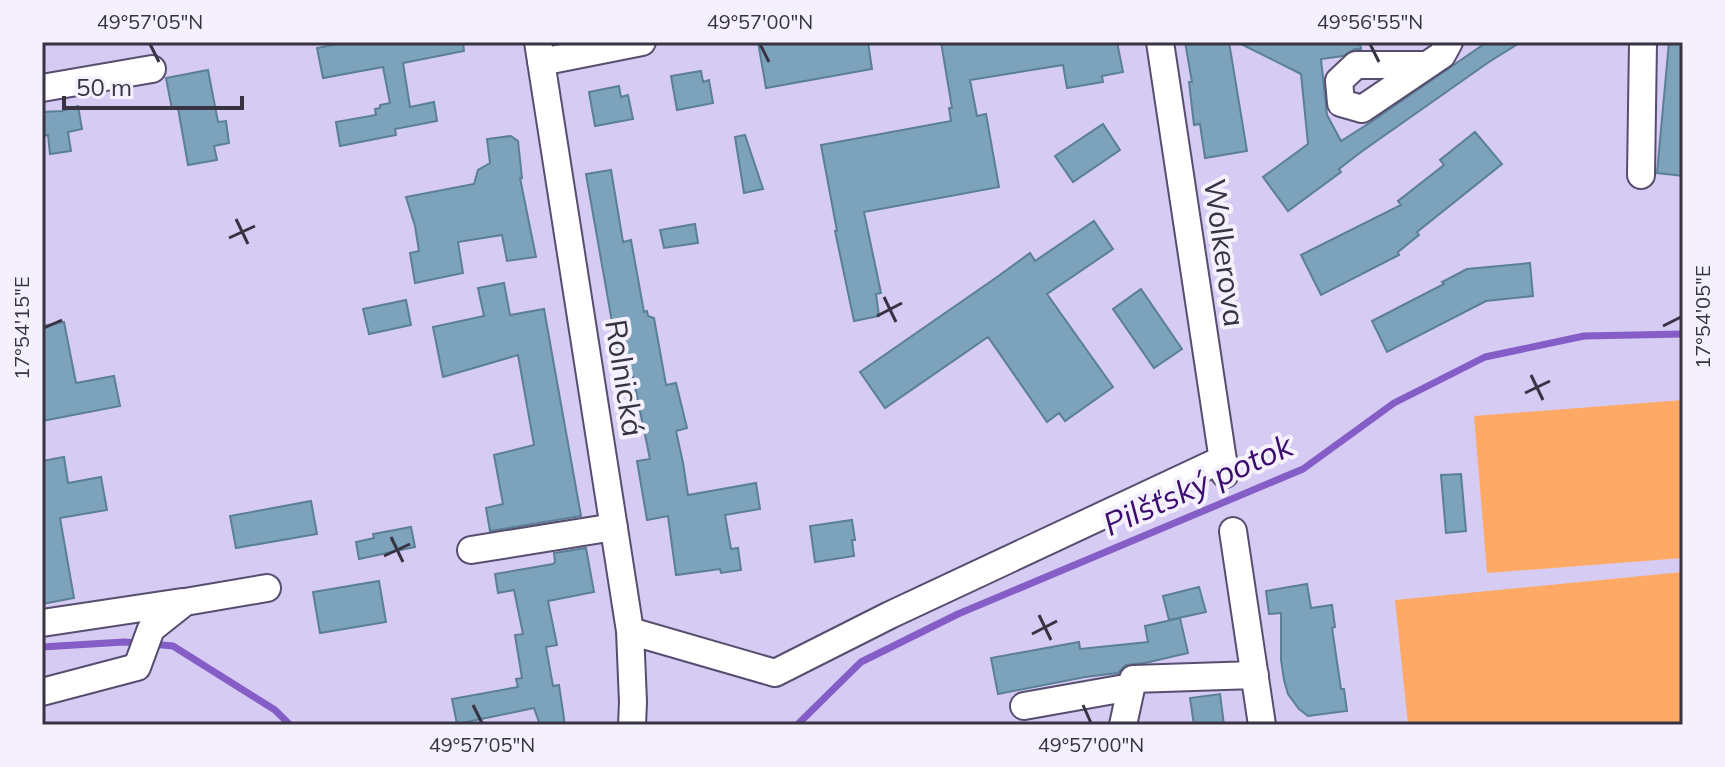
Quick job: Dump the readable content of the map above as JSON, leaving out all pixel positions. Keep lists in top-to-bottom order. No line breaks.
{"streets":{"street":["Wolkerova","Rolnická"]},"crossings":[["Wolkerova","Rolnická"]],"water":["Pilšťský potok"],"scale_bar":"50 m","coordinates":["49°57'05\"N","49°57'00\"N","49°56'55\"N","17°54'05\"E","17°54'15\"E"]}
